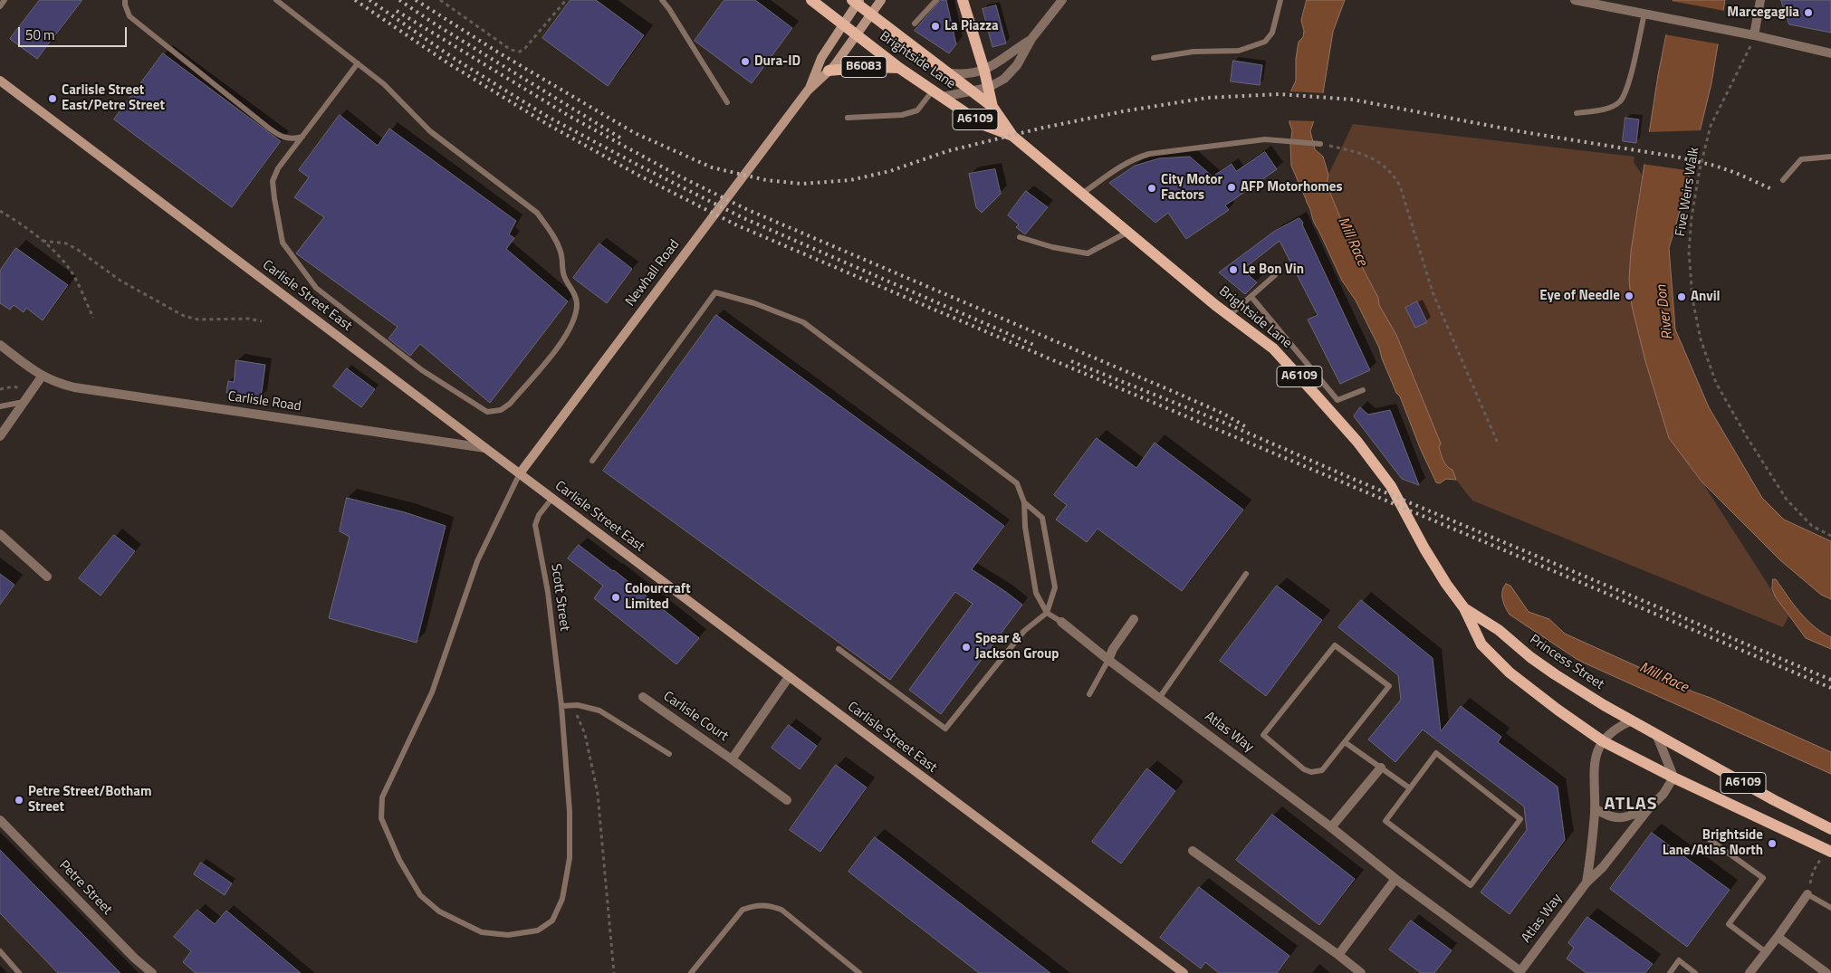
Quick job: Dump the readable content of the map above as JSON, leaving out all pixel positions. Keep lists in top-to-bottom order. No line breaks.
{"streets":{"main road":["Brightside Lane","B6083","A6109","Newhall Road","Carlisle Street East","Princess Street"],"street":["Carlisle Road","Carlisle Court","Atlas Way","Petre Street"],"lane":["Scott Street"],"path":["Five Weirs Walk"]},"crossings":[["Brightside Lane","B6083"],["Brightside Lane","A6109"],["Brightside Lane","Newhall Road"],["Brightside Lane","Princess Street"],["B6083","Newhall Road"],["A6109","Princess Street"],["A6109","Atlas Way"],["Newhall Road","Carlisle Street East"],["Newhall Road","Scott Street"],["Carlisle Street East","Carlisle Road"],["Carlisle Street East","Scott Street"],["Carlisle Street East","Carlisle Court"],["Princess Street","Atlas Way"]],"districts":["ATLAS"],"water":["Mill Race","River Don"],"places":["Marcegaglia","La Piazza","Dura-ID","Carlisle Street East/Petre Street","AFP Motorhomes","City Motor Factors","Le Bon Vin","Eye of Needle","Anvil","Colourcraft Limited","Spear & Jackson Group","Petre Street/Botham Street","Brightside Lane/Atlas North"],"scale_bar":"50 m"}
